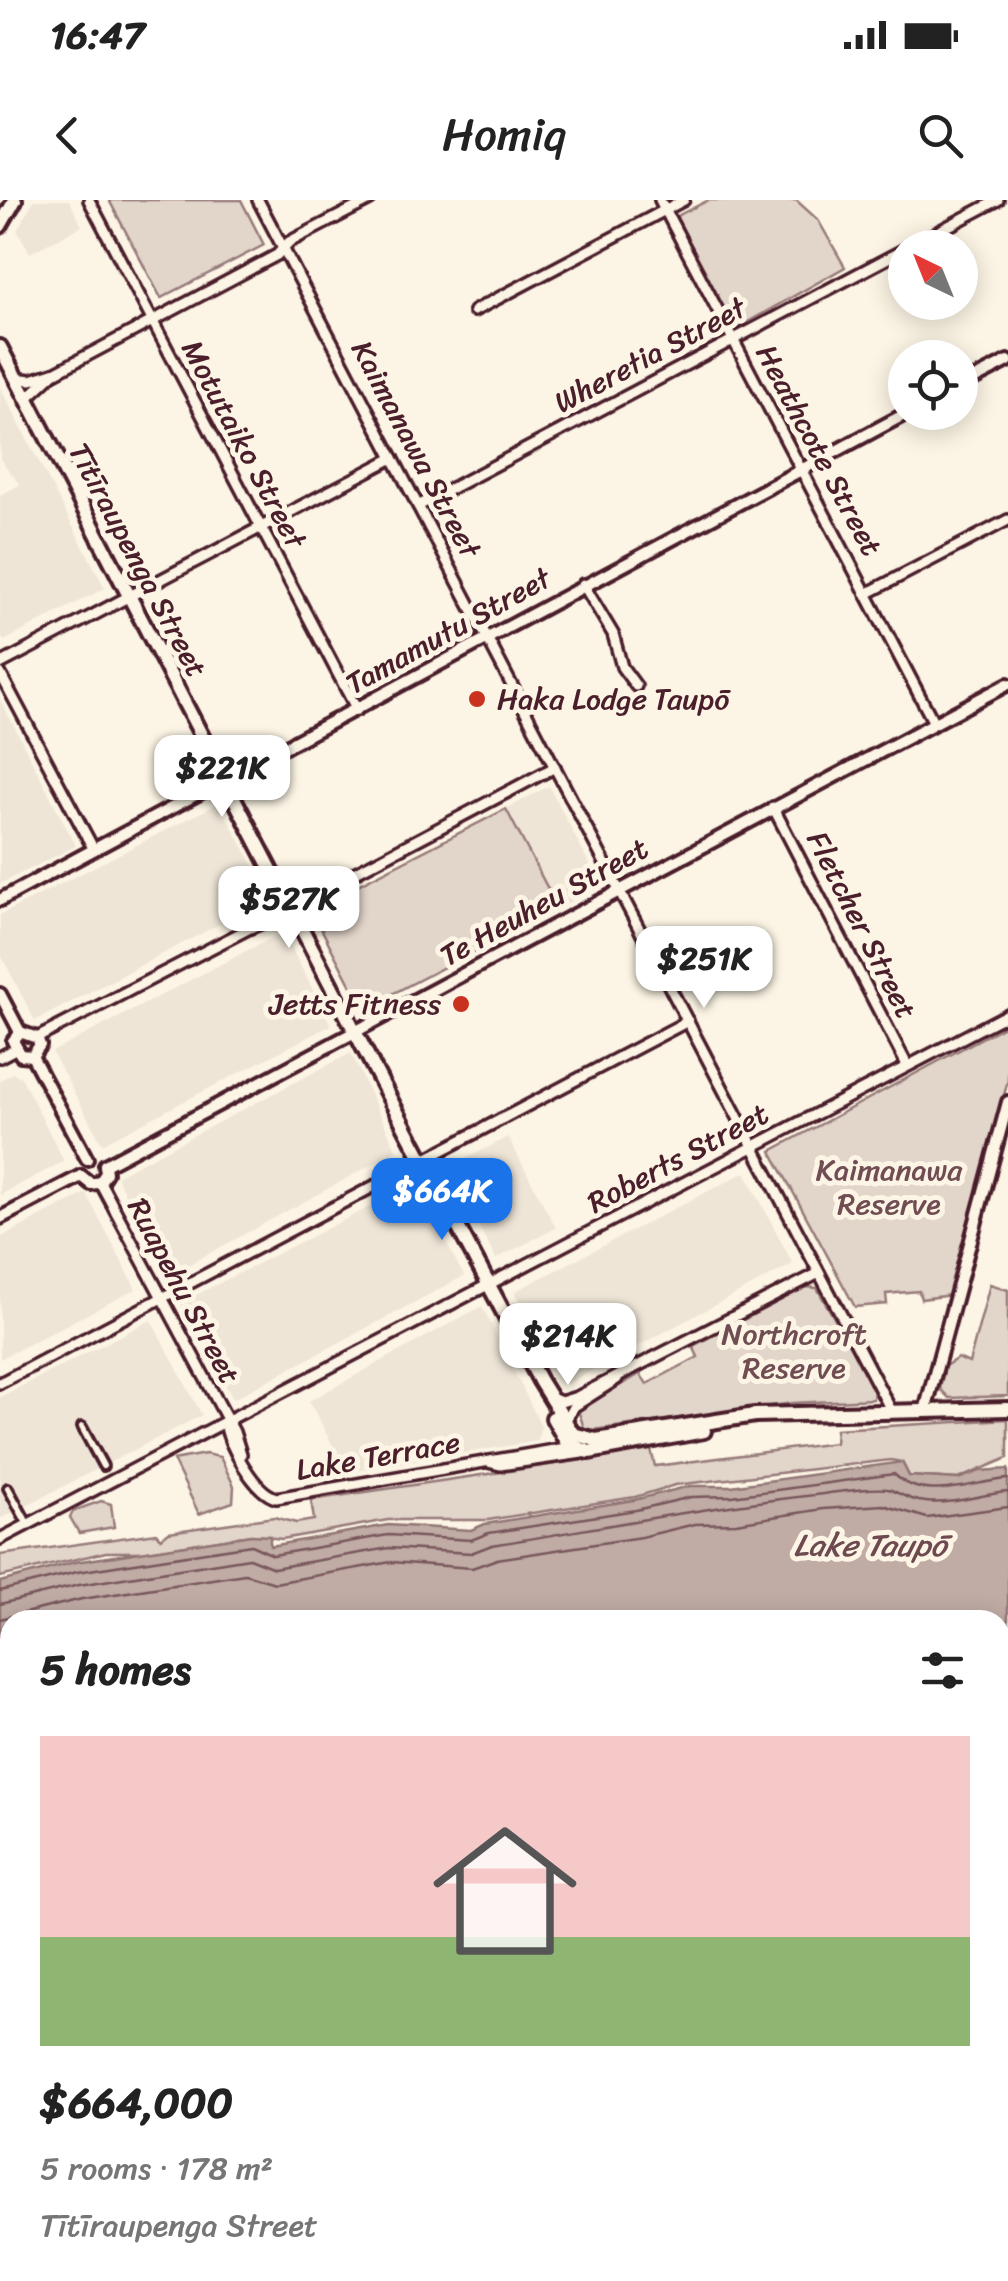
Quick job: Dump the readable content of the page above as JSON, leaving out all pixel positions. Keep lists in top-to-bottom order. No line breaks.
{"streets":{"main road":["Tītīraupenga Street","Lake Terrace"],"street":["Wheretia Street","Motutaiko Street","Kaimanawa Street","Heathcote Street","Tamamutu Street","Te Heuheu Street","Fletcher Street","Roberts Street","Ruapehu Street"]},"crossings":[["Wheretia Street","Kaimanawa Street"],["Wheretia Street","Heathcote Street"],["Motutaiko Street","Tamamutu Street"],["Kaimanawa Street","Tamamutu Street"],["Kaimanawa Street","Te Heuheu Street"],["Kaimanawa Street","Roberts Street"],["Kaimanawa Street","Lake Terrace"],["Heathcote Street","Tamamutu Street"],["Heathcote Street","Te Heuheu Street"],["Tītīraupenga Street","Tamamutu Street"],["Tītīraupenga Street","Te Heuheu Street"],["Tītīraupenga Street","Roberts Street"],["Tītīraupenga Street","Lake Terrace"],["Te Heuheu Street","Fletcher Street"],["Te Heuheu Street","Ruapehu Street"],["Fletcher Street","Roberts Street"],["Roberts Street","Ruapehu Street"],["Ruapehu Street","Lake Terrace"]],"water":["Lake Taupō"],"parks":["Kaimanawa Reserve","Northcroft Reserve"],"places":["Haka Lodge Taupō","Jetts Fitness"],"north":"top left","page":{"status":"16:47","header":"Homiq","price":["$221K","$527K","$251K","$664K","$214K"],"heading":"5 homes","list":[{"name":"$664,000","note":"5 rooms · 178 m² · Tītīraupenga Street"}]}}
